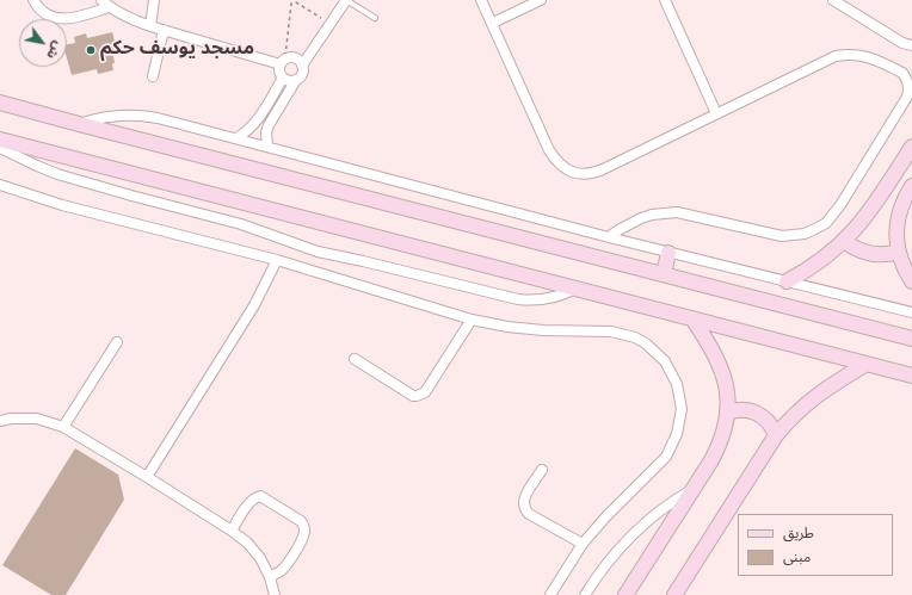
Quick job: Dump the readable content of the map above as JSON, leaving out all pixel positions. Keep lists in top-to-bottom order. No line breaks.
{"places":["مسجد يوسف حكم"],"legend":["طريق","مبنى"],"north":"bottom right"}
